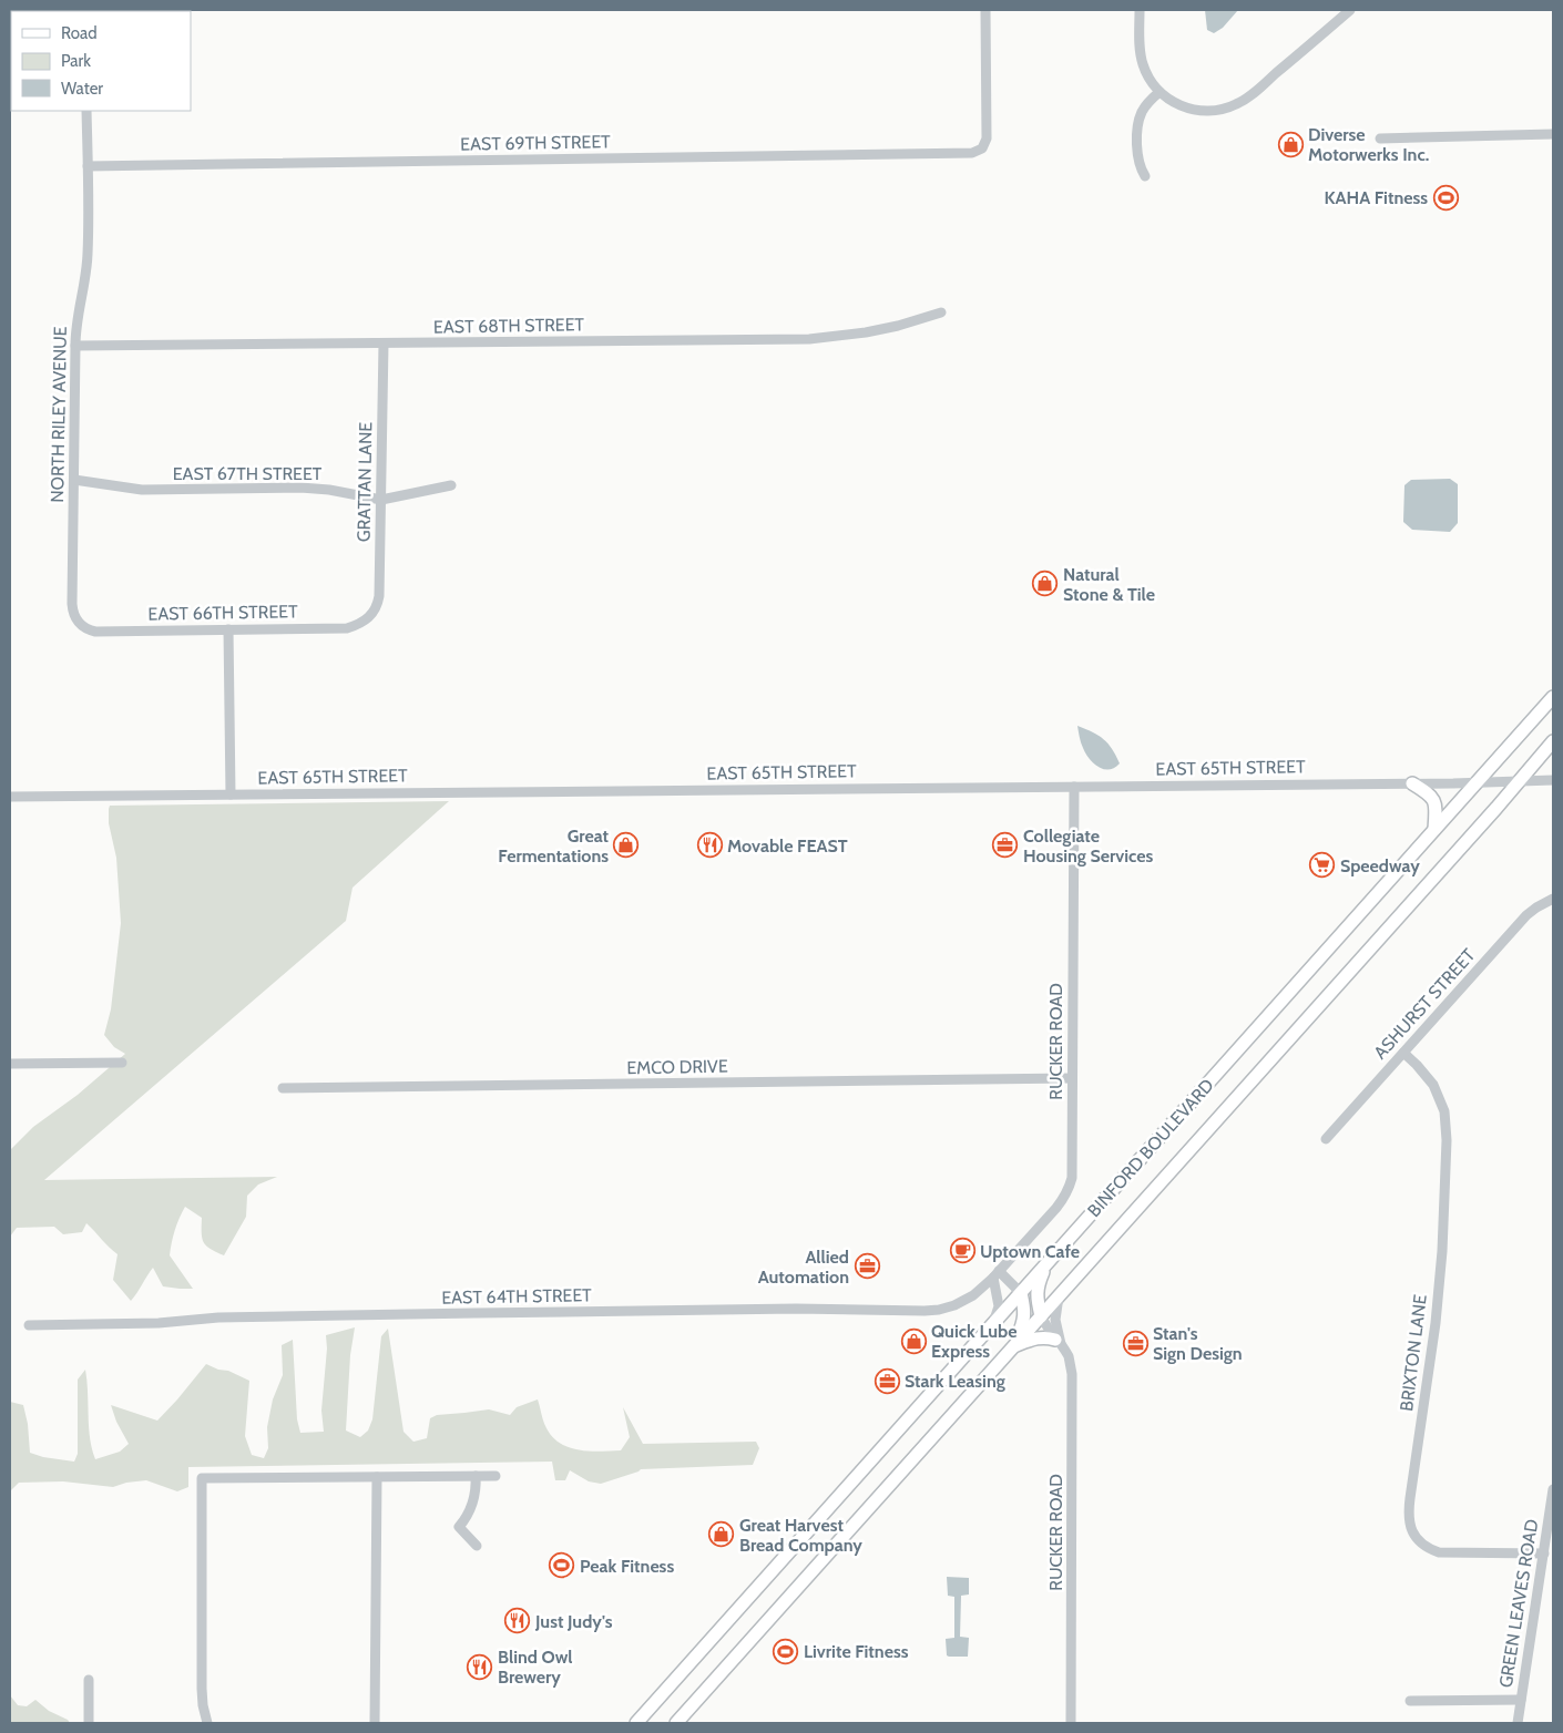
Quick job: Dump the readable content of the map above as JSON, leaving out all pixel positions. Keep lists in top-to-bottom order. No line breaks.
{"streets":{"main road":["BINFORD BOULEVARD"],"street":["EAST 69TH STREET","EAST 68TH STREET","NORTH RILEY AVENUE","EAST 67TH STREET","GRATTAN LANE","EAST 66TH STREET","EAST 65TH STREET","ASHURST STREET","RUCKER ROAD","EMCO DRIVE","EAST 64TH STREET","BRIXTON LANE","GREEN LEAVES ROAD"]},"crossings":[["EAST 69TH STREET","NORTH RILEY AVENUE"],["EAST 68TH STREET","NORTH RILEY AVENUE"],["EAST 68TH STREET","GRATTAN LANE"],["NORTH RILEY AVENUE","EAST 67TH STREET"],["NORTH RILEY AVENUE","EAST 66TH STREET"],["EAST 67TH STREET","GRATTAN LANE"],["GRATTAN LANE","EAST 66TH STREET"],["EAST 65TH STREET","RUCKER ROAD"],["EAST 65TH STREET","BINFORD BOULEVARD"],["ASHURST STREET","BRIXTON LANE"],["RUCKER ROAD","EMCO DRIVE"],["RUCKER ROAD","BINFORD BOULEVARD"],["RUCKER ROAD","EAST 64TH STREET"],["BRIXTON LANE","GREEN LEAVES ROAD"]],"places":{"shop":["Diverse Motorwerks Inc.","Natural Stone & Tile","Great Fermentations","Quick Lube Express","Great Harvest Bread Company"],"sports":["KAHA Fitness","Peak Fitness","Livrite Fitness"],"restaurant":["Movable FEAST","Just Judy's","Blind Owl Brewery"],"office":["Collegiate Housing Services","Allied Automation","Stan's Sign Design","Stark Leasing"],"supermarket":["Speedway"],"cafe":["Uptown Cafe"]},"legend":["Road","Park","Water"]}
